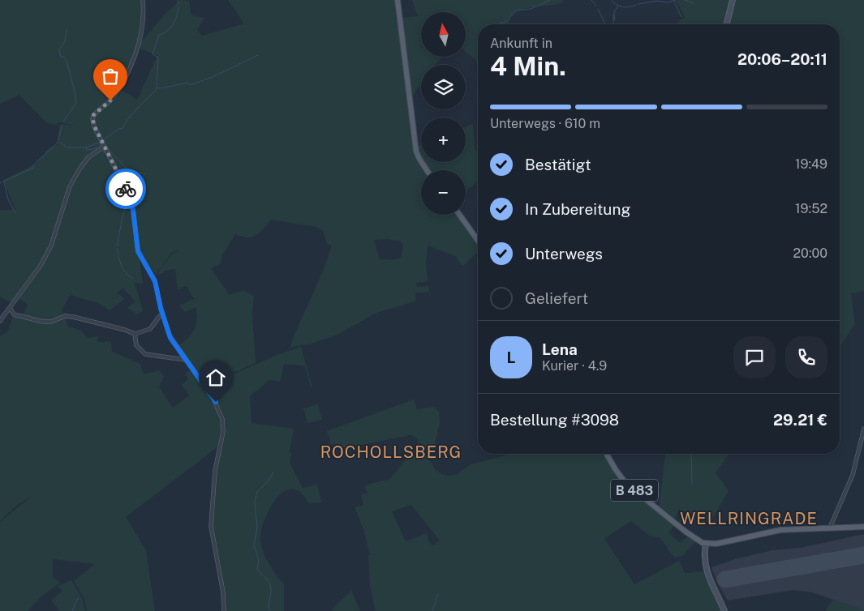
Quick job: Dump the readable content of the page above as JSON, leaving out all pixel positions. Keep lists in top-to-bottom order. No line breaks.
{"streets":{"main road":["B 483"]},"districts":["ROCHOLLSBERG","WELLRINGRADE"],"north":"top","page":{"map_buttons":["+","−"],"heading":["4 Min.","Ankunft in","20:06–20:11"],"panel":["Lena","Kurier · 4.9","Bestellung #3098","29.21 €"],"bar":"Unterwegs · 610 m","list":[["Bestätigt","19:49"],["In Zubereitung","19:52"],["Unterwegs","20:00"],"Geliefert"],"round":"L"}}
